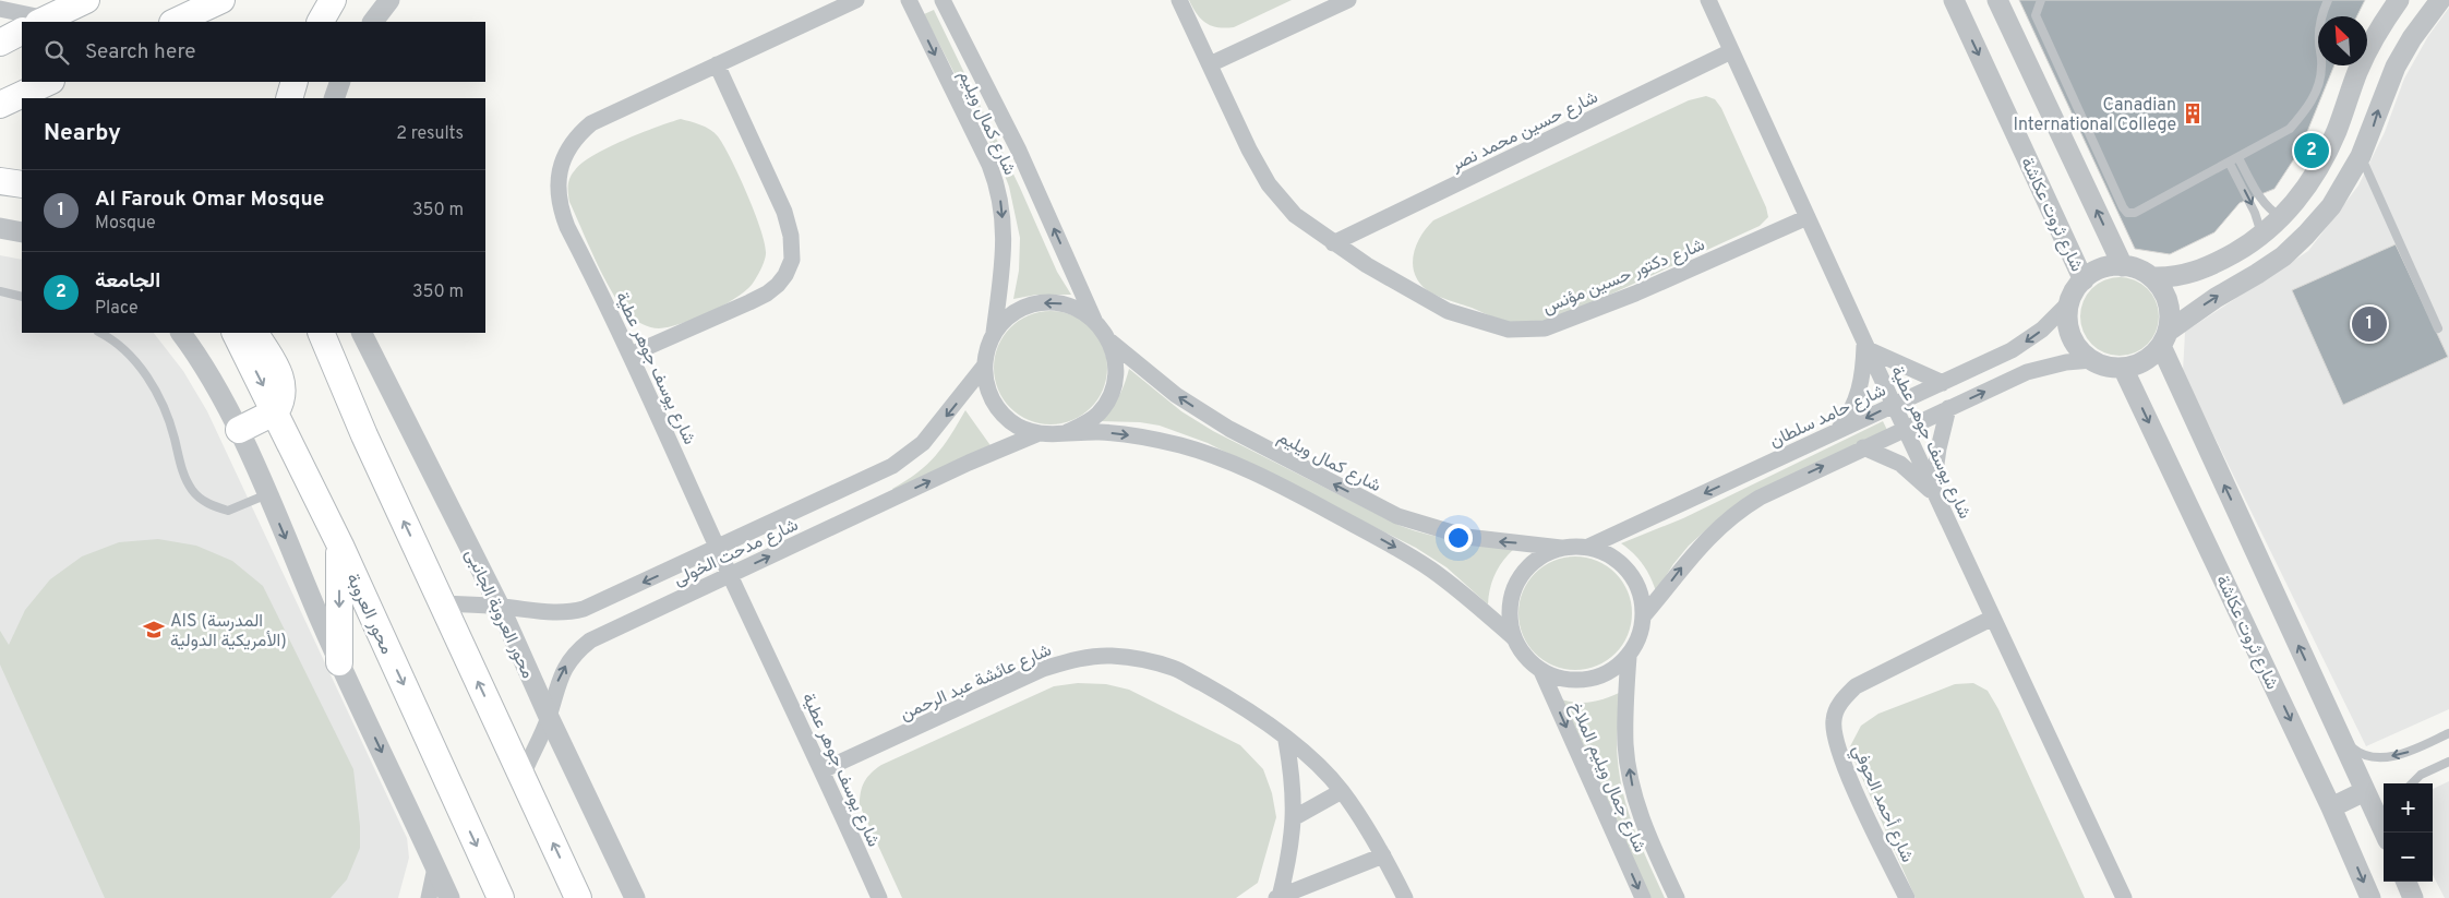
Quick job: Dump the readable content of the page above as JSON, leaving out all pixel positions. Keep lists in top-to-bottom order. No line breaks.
{"streets":{"main road":["محور العروبة"],"street":["شارع كمال ويليم","شارع حسين محمد نصر","شارع ثروت عكاشة","شارع دكتور حسين مؤنس","شارع يوسف جوهر عطية","شارع حامد سلطان","شارع مدحت الخولى","محور العروبة الجانبى","شارع عائشة عبد الرحمن","شارع جمال ويليم الملاخ","شارع أحمد الحوفي"]},"crossings":[["شارع كمال ويليم","شارع حامد سلطان"],["شارع كمال ويليم","شارع مدحت الخولى"],["شارع كمال ويليم","شارع جمال ويليم الملاخ"],["شارع حسين محمد نصر","شارع دكتور حسين مؤنس"],["شارع حسين محمد نصر","شارع يوسف جوهر عطية"],["شارع ثروت عكاشة","شارع حامد سلطان"],["شارع دكتور حسين مؤنس","شارع يوسف جوهر عطية"],["شارع يوسف جوهر عطية","شارع حامد سلطان"],["شارع يوسف جوهر عطية","شارع مدحت الخولى"],["شارع يوسف جوهر عطية","شارع عائشة عبد الرحمن"],["شارع يوسف جوهر عطية","شارع أحمد الحوفي"],["شارع حامد سلطان","شارع جمال ويليم الملاخ"],["شارع مدحت الخولى","محور العروبة الجانبى"]],"places":{"building":["Canadian International College"],"school or university":["AIS (المدرسة الأمريكية الدولية)"]},"north":"top left","page":{"search":"Search here","heading":["Nearby","2 results"],"pins":["2","1"],"list":[{"mark":"1","name":"Al Farouk Omar Mosque","note":"Mosque","value":"350 m"},{"mark":"2","name":"الجامعة","note":"Place","value":"350 m"}],"map_buttons":["+","−"]}}
